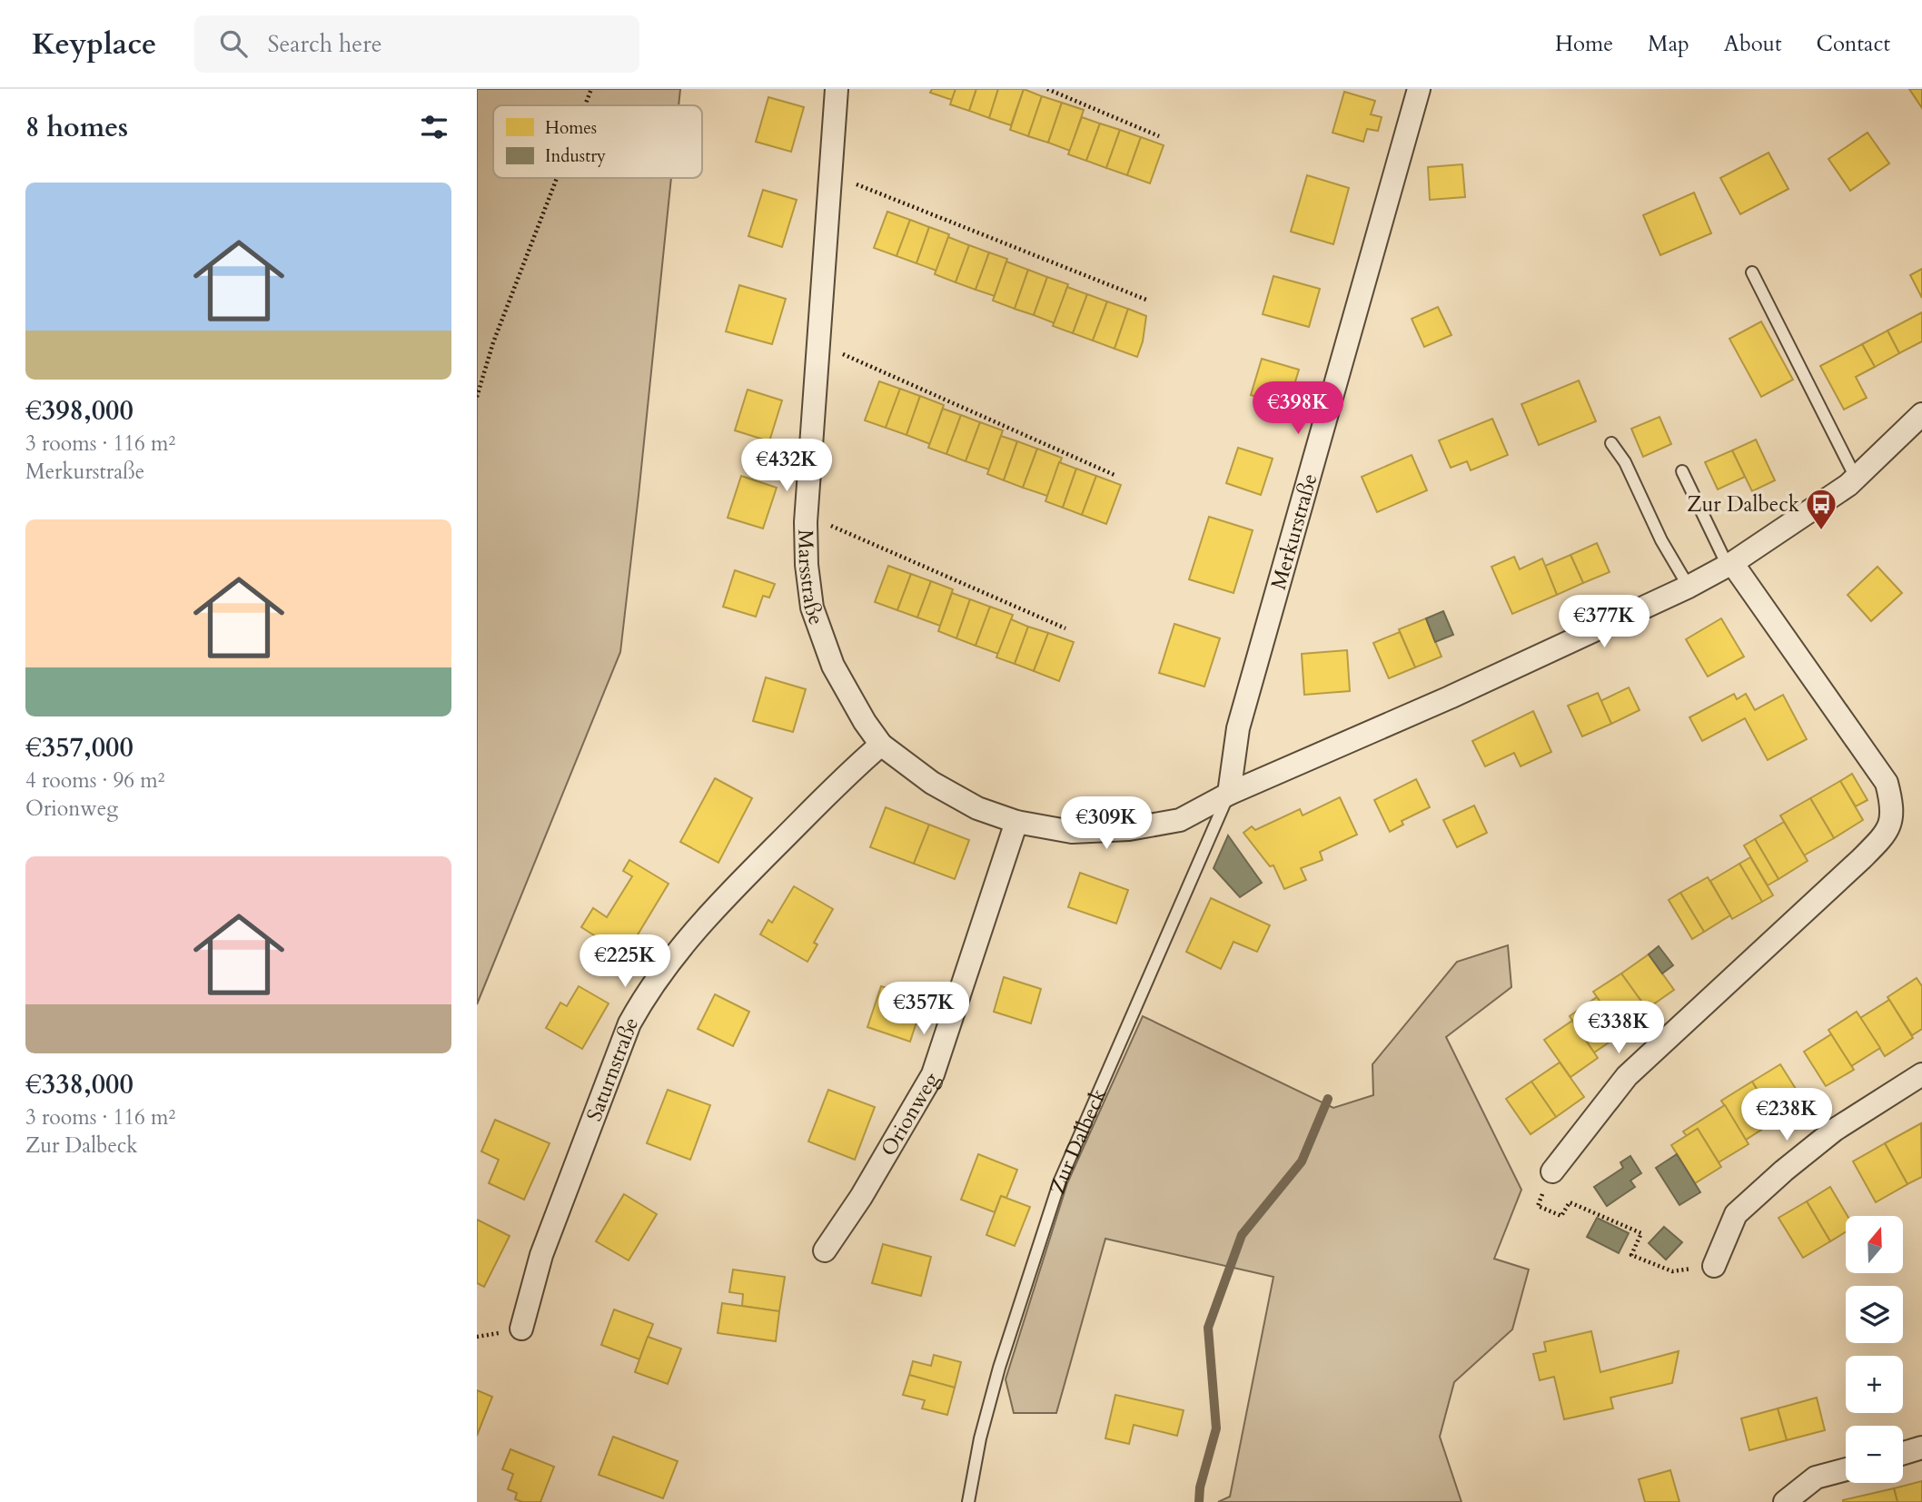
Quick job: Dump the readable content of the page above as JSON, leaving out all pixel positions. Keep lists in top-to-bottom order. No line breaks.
{"streets":{"street":["Merkurstraße","Marsstraße","Saturnstraße","Orionweg"],"lane":["Zur Dalbeck"]},"crossings":[["Merkurstraße","Zur Dalbeck"],["Marsstraße","Saturnstraße"],["Marsstraße","Orionweg"]],"places":{"bus stop":["Zur Dalbeck"]},"legend":["Homes","Industry"],"north":"top","page":{"header":"Keyplace","search":"Search here","nav":["Home","Map","About","Contact"],"heading":"8 homes","list":[{"name":"€398,000","note":"3 rooms · 116 m² · Merkurstraße"},{"name":"€357,000","note":"4 rooms · 96 m² · Orionweg"},{"name":"€338,000","note":"3 rooms · 116 m² · Zur Dalbeck"}],"price":["€398K","€432K","€377K","€309K","€225K","€357K","€338K","€238K"],"map_buttons":["+","−"]}}
